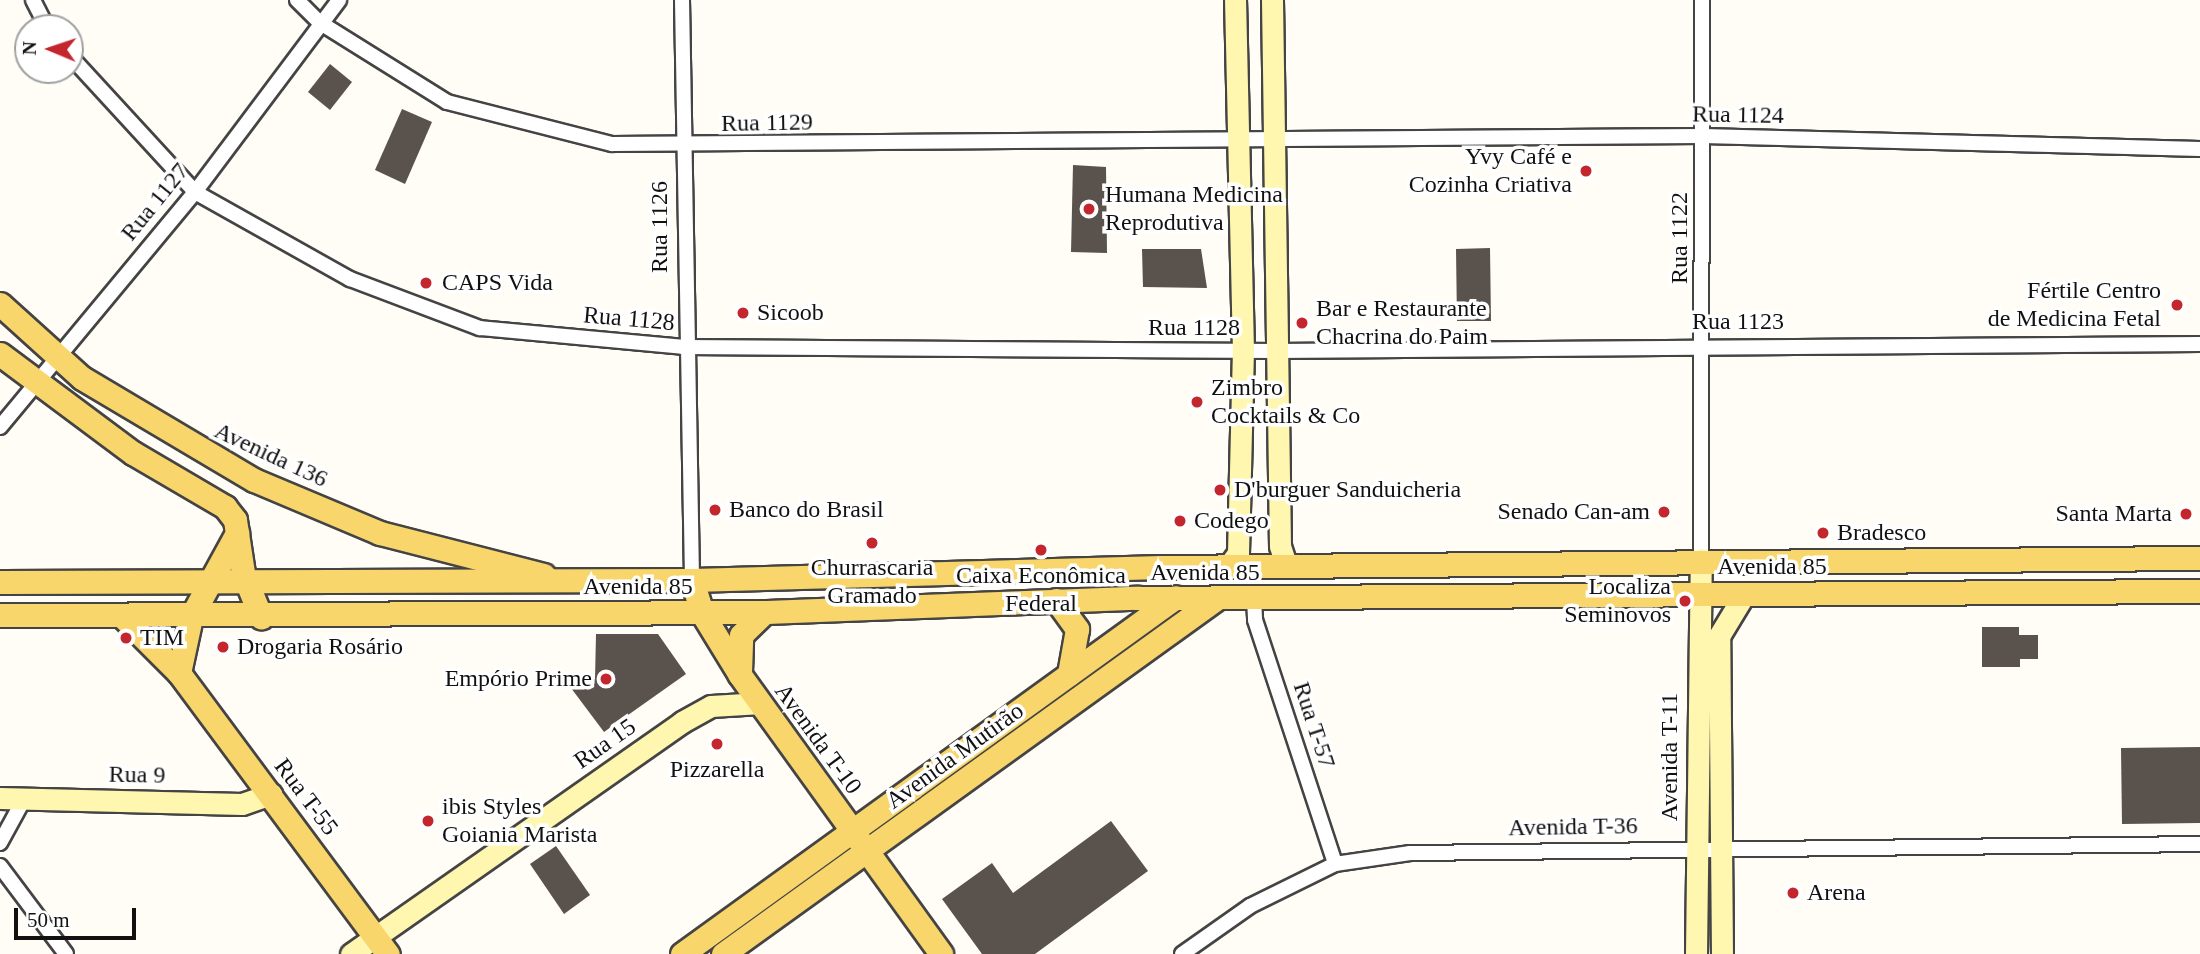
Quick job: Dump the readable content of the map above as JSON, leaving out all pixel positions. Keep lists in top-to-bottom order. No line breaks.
{"streets":{"main road":["Avenida 136","Avenida 85","Avenida T-10","Rua 15","Avenida Mutirão","Avenida T-11","Rua 9","Rua T-55"],"street":["Rua 1124","Rua 1129","Rua 1127","Rua 1126","Rua 1122","Rua 1128","Rua 1123","Rua T-57","Avenida T-36"]},"crossings":[["Rua 1124","Rua 1129"],["Rua 1124","Rua 1122"],["Rua 1129","Rua 1127"],["Rua 1129","Rua 1126"],["Rua 1127","Rua 1128"],["Rua 1127","Avenida 136"],["Rua 1126","Rua 1128"],["Rua 1126","Avenida 85"],["Rua 1126","Avenida T-10"],["Rua 1122","Rua 1123"],["Rua 1122","Avenida 85"],["Rua 1122","Avenida T-11"],["Rua 1128","Rua 1123"],["Avenida 136","Avenida 85"],["Avenida 85","Rua T-57"],["Avenida 85","Avenida T-10"],["Avenida 85","Avenida Mutirão"],["Avenida 85","Avenida T-11"],["Avenida 85","Rua T-55"],["Rua T-57","Avenida T-36"],["Avenida T-10","Rua 15"],["Avenida T-10","Avenida Mutirão"],["Rua 15","Rua T-55"],["Avenida T-11","Avenida T-36"],["Rua 9","Rua T-55"]],"places":["Yvy Café e Cozinha Criativa","Humana Medicina Reprodutiva","CAPS Vida","Fértile Centro de Medicina Fetal","Sicoob","Bar e Restaurante Chacrina do Paim","Zimbro Cocktails & Co","D'burguer Sanduicheria","Banco do Brasil","Senado Can-am","Santa Marta","Codego","Bradesco","Churrascaria Gramado","Caixa Econômica Federal","Localiza Seminovos","TIM","Drogaria Rosário","Empório Prime","Pizzarella","ibis Styles Goiania Marista","Arena"],"scale_bar":"50 m","north":"left"}
